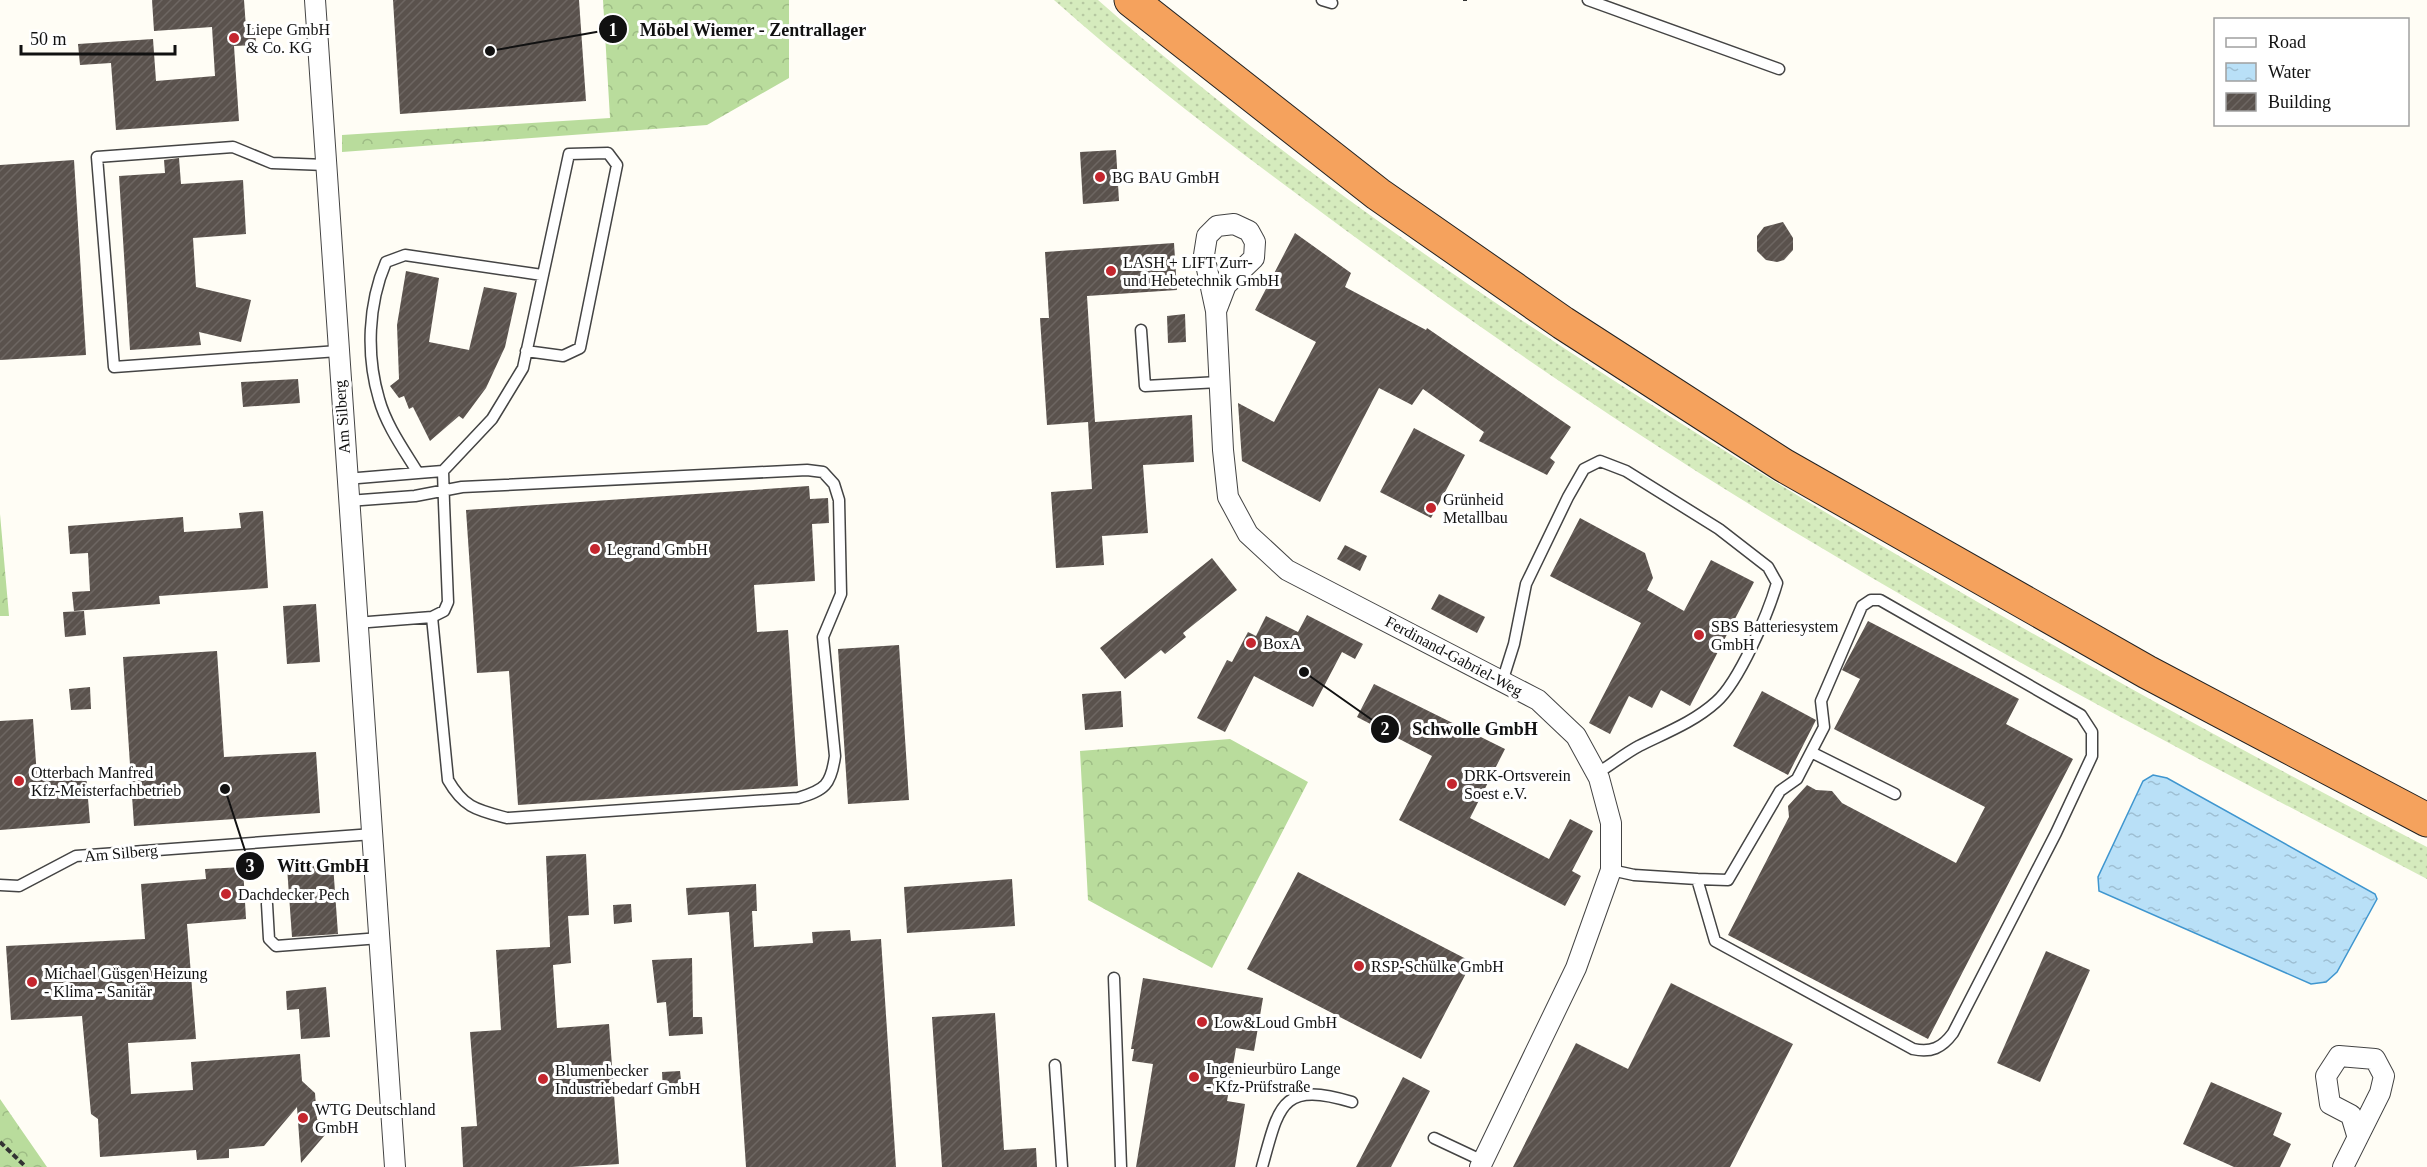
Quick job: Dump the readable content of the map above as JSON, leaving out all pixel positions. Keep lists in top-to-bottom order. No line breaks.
{"streets":{"street":["Am Silberg","Ferdinand-Gabriel-Weg"]},"places":["Liepe GmbH & Co. KG","Möbel Wiemer - Zentrallager","BG BAU GmbH","LASH + LIFT Zurr- und Hebetechnik GmbH","Grünheid Metallbau","Legrand GmbH","SBS Batteriesystem GmbH","BoxA","Schwolle GmbH","Otterbach Manfred Kfz-Meisterfachbetrieb","DRK-Ortsverein Soest e.V.","Witt GmbH","Dachdecker Pech","RSP-Schülke GmbH","Michael Güsgen Heizung - Klima - Sanitär","Low&Loud GmbH","Ingenieurbüro Lange - Kfz-Prüfstraße","Blumenbecker Industriebedarf GmbH","WTG Deutschland GmbH"],"legend":["Road","Water","Building"],"scale_bar":"50 m"}
